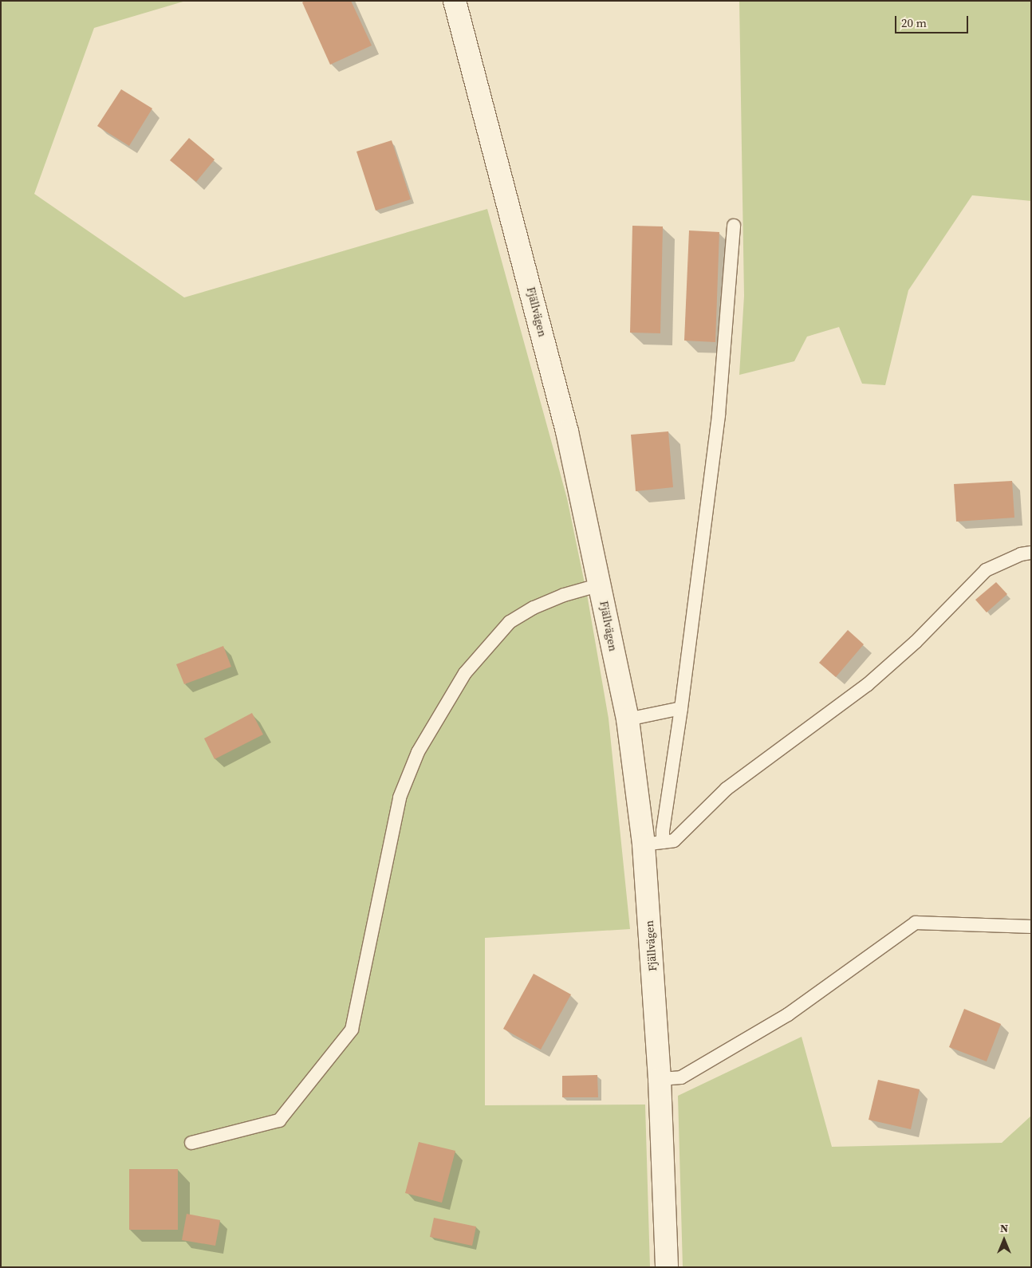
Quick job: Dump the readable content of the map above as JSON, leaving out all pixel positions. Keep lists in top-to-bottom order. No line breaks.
{"streets":{"street":["Fjällvägen"]},"scale_bar":"20 m","north":"top"}
